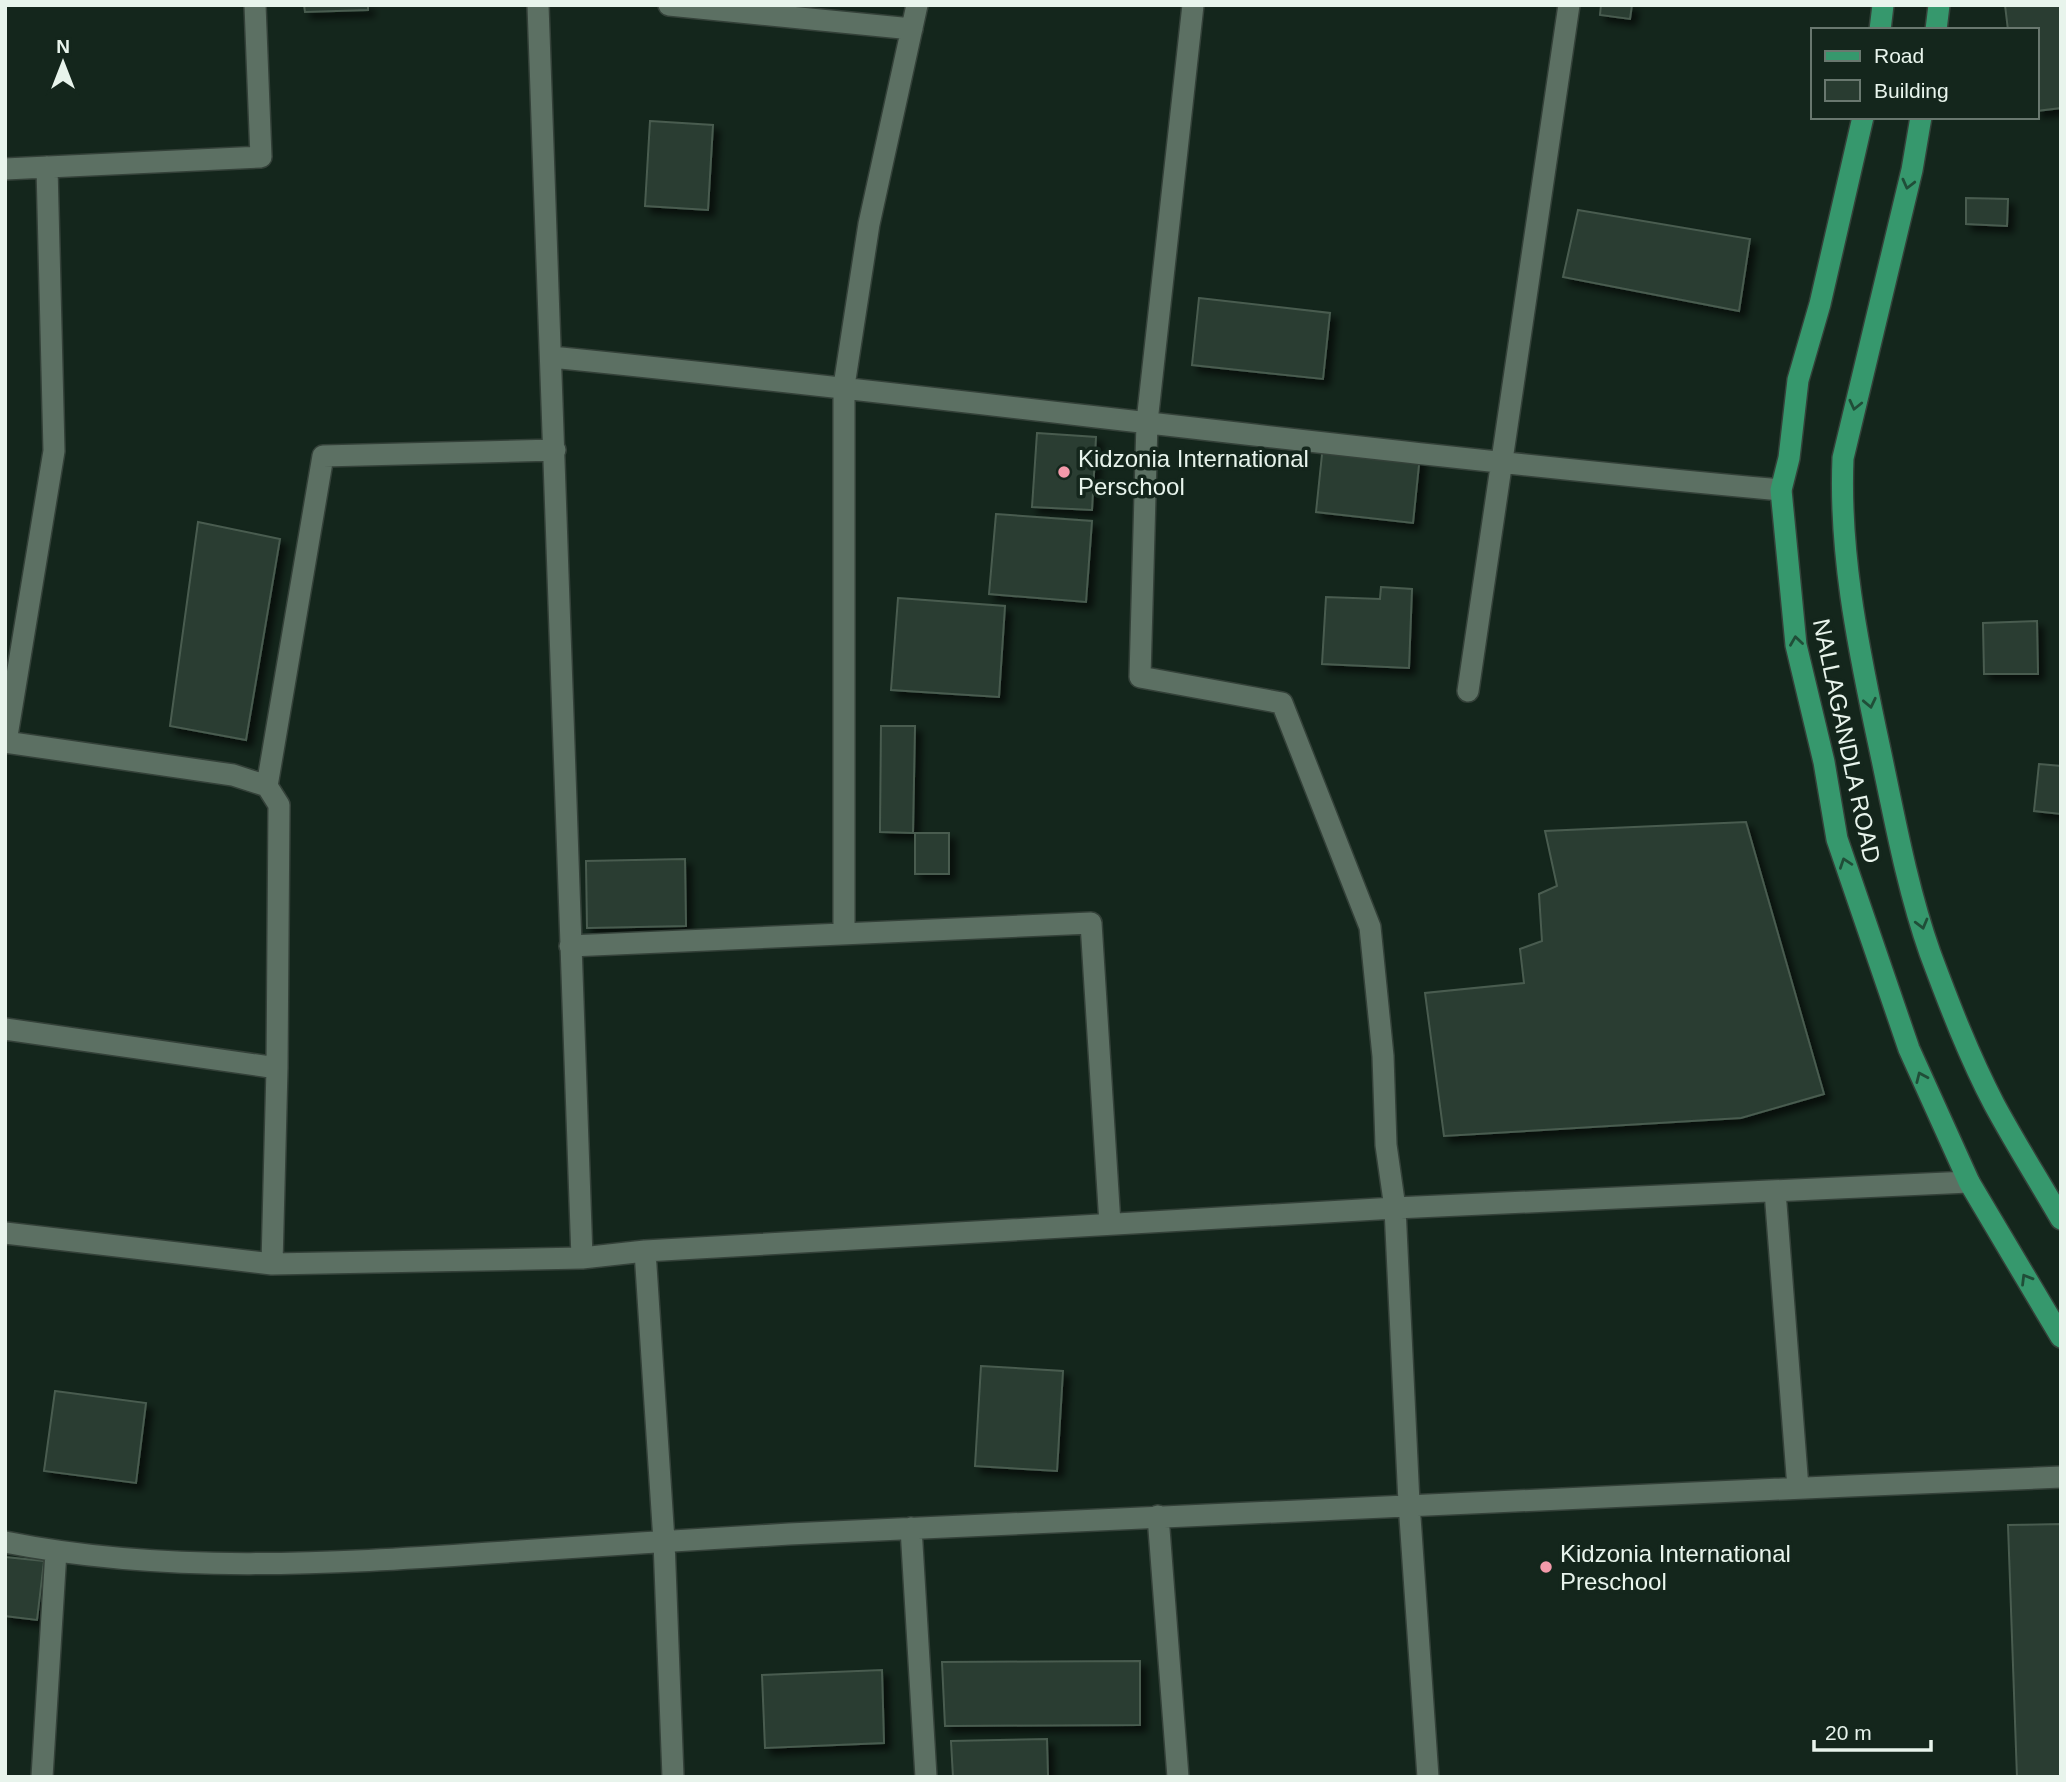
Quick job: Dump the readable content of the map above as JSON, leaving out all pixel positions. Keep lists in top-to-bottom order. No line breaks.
{"streets":{"main road":["NALLAGANDLA ROAD"]},"places":["Kidzonia International Perschool","Kidzonia International Preschool"],"legend":["Road","Building"],"scale_bar":"20 m","north":"top"}
